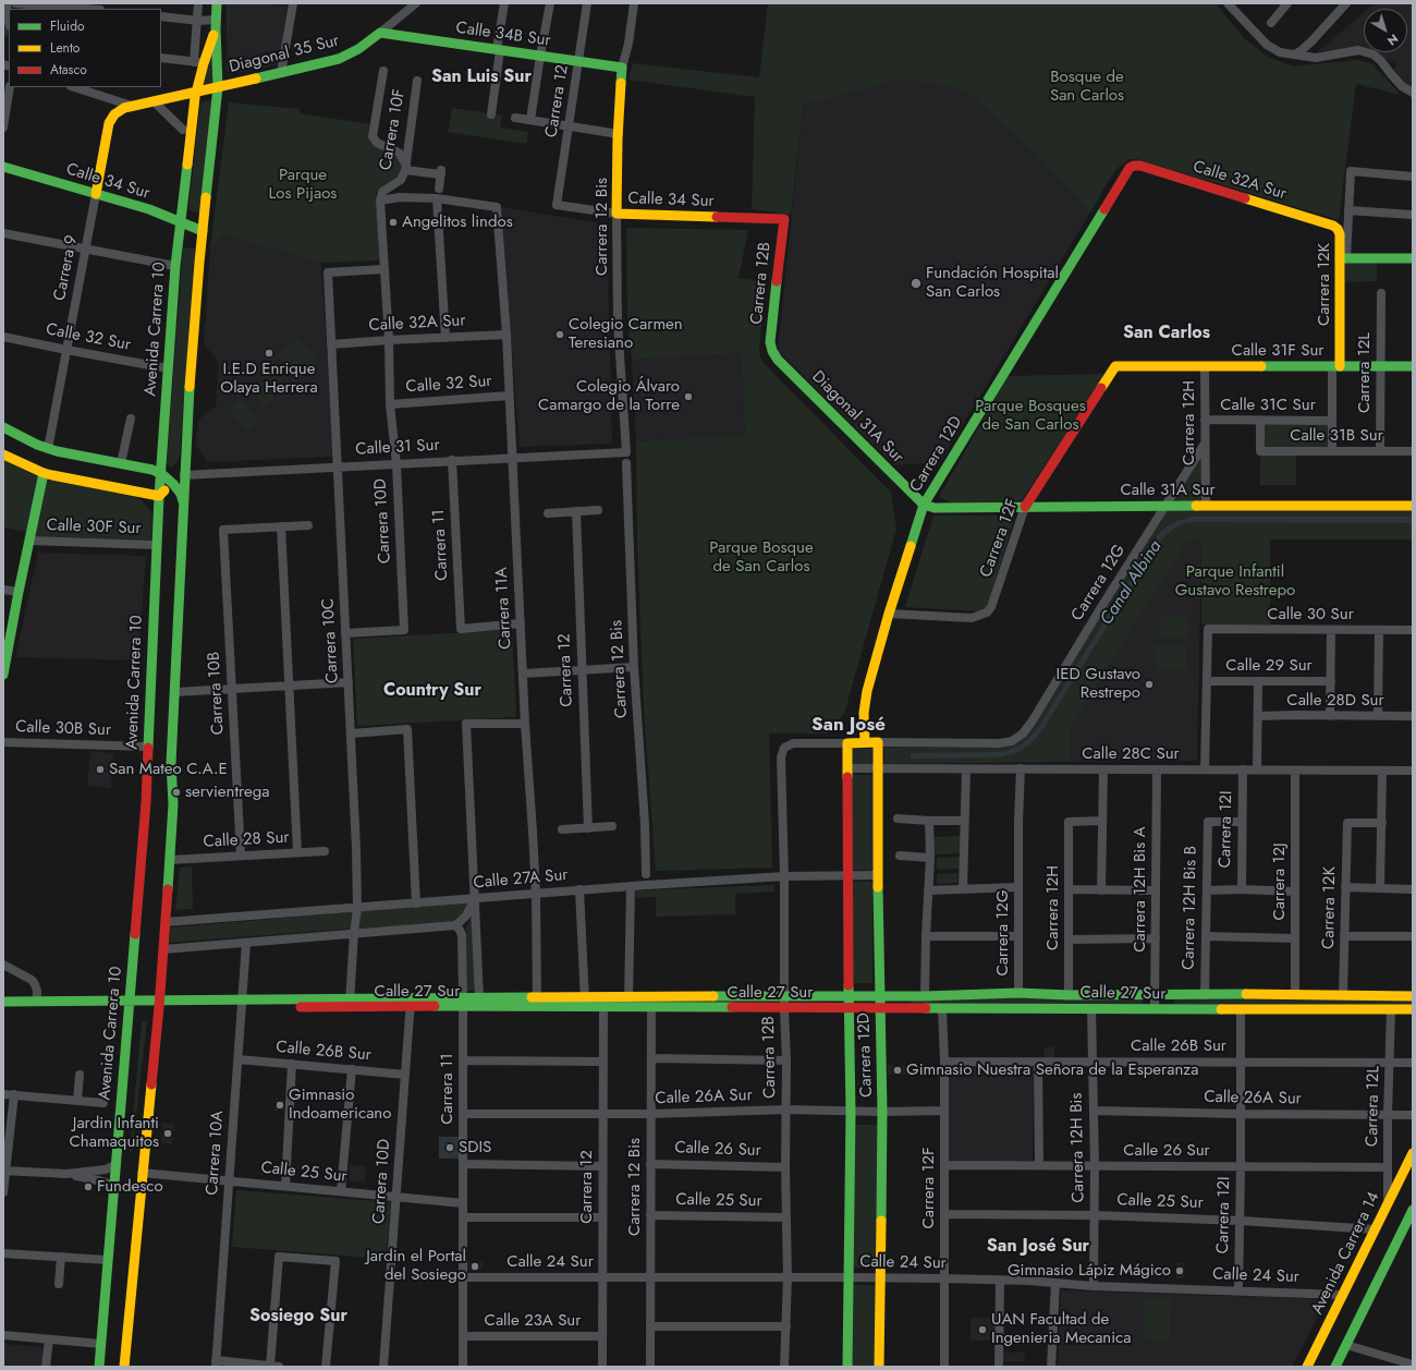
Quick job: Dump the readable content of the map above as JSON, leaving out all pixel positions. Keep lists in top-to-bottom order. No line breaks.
{"streets":{"main road":["Calle 34B Sur","Diagonal 35 Sur","Calle 32A Sur","Calle 34 Sur","Carrera 12 Bis","Carrera 9","Carrera 12B","Carrera 12K","Avenida Carrera 10","Calle 31F Sur","Diagonal 31A Sur","Carrera 12D","Calle 31A Sur","Carrera 12F","Calle 27 Sur","Avenida Carrera 14"],"street":["Carrera 12","Carrera 10F","Calle 32 Sur","Carrera 12L","Calle 31C Sur","Carrera 12H","Calle 31B Sur","Calle 31 Sur","Carrera 10D","Calle 30F Sur","Carrera 11","Carrera 12G","Carrera 11A","Calle 30 Sur","Carrera 10C","Calle 29 Sur","Carrera 10B","Calle 28D Sur","Calle 30B Sur","Calle 28C Sur","Carrera 12I","Calle 28 Sur","Calle 27A Sur","Carrera 12J","Carrera 12H Bis A","Carrera 12H Bis B","Calle 26B Sur","Calle 26A Sur","Carrera 12H Bis","Calle 26 Sur","Carrera 10A","Calle 25 Sur","Calle 24 Sur","Calle 23A Sur"]},"crossings":[["Calle 34B Sur","Diagonal 35 Sur"],["Calle 34B Sur","Carrera 12"],["Calle 34B Sur","Carrera 12 Bis"],["Diagonal 35 Sur","Carrera 9"],["Diagonal 35 Sur","Avenida Carrera 10"],["Carrera 12","Calle 34 Sur"],["Carrera 12","Calle 27 Sur"],["Carrera 12","Calle 26A Sur"],["Carrera 12","Calle 24 Sur"],["Carrera 12","Calle 23A Sur"],["Carrera 10F","Carrera 10D"],["Calle 32A Sur","Carrera 12K"],["Calle 32A Sur","Carrera 12D"],["Calle 32A Sur","Carrera 10D"],["Calle 32A Sur","Carrera 11A"],["Calle 32A Sur","Carrera 10C"],["Calle 34 Sur","Carrera 12 Bis"],["Calle 34 Sur","Carrera 9"],["Calle 34 Sur","Carrera 12B"],["Calle 34 Sur","Avenida Carrera 10"],["Carrera 12 Bis","Calle 31 Sur"],["Carrera 12 Bis","Calle 27 Sur"],["Carrera 12 Bis","Calle 26A Sur"],["Carrera 12 Bis","Calle 26 Sur"],["Carrera 12 Bis","Calle 25 Sur"],["Carrera 12 Bis","Calle 24 Sur"],["Carrera 9","Calle 32 Sur"],["Carrera 12B","Diagonal 31A Sur"],["Carrera 12B","Carrera 12D"],["Carrera 12B","Calle 27A Sur"],["Carrera 12B","Calle 27 Sur"],["Carrera 12B","Calle 26A Sur"],["Carrera 12B","Calle 26 Sur"],["Carrera 12B","Calle 25 Sur"],["Carrera 12B","Calle 24 Sur"],["Carrera 12K","Calle 31F Sur"],["Carrera 12K","Calle 31C Sur"],["Carrera 12K","Calle 31B Sur"],["Carrera 12K","Calle 27 Sur"],["Avenida Carrera 10","Calle 32 Sur"],["Avenida Carrera 10","Calle 31 Sur"],["Avenida Carrera 10","Calle 30F Sur"],["Avenida Carrera 10","Calle 30B Sur"],["Avenida Carrera 10","Calle 28 Sur"],["Avenida Carrera 10","Calle 27A Sur"],["Avenida Carrera 10","Calle 27 Sur"],["Avenida Carrera 10","Calle 25 Sur"],["Calle 32 Sur","Carrera 10D"],["Calle 32 Sur","Carrera 11A"],["Calle 31F Sur","Carrera 12L"],["Calle 31F Sur","Carrera 12H"],["Calle 31F Sur","Carrera 12F"],["Carrera 12L","Calle 31B Sur"],["Carrera 12L","Calle 27 Sur"],["Carrera 12L","Calle 26B Sur"],["Carrera 12L","Calle 26A Sur"],["Carrera 12L","Calle 26 Sur"],["Carrera 12L","Avenida Carrera 14"],["Calle 31C Sur","Carrera 12H"],["Calle 31C Sur","Calle 31B Sur"],["Diagonal 31A Sur","Carrera 12D"],["Diagonal 31A Sur","Calle 31A Sur"],["Carrera 12H","Calle 31A Sur"],["Carrera 12H","Carrera 12G"],["Carrera 12H","Calle 27 Sur"],["Calle 31 Sur","Carrera 10D"],["Calle 31 Sur","Carrera 11"],["Calle 31 Sur","Carrera 11A"],["Calle 31 Sur","Carrera 10C"],["Carrera 12D","Calle 31A Sur"],["Carrera 12D","Carrera 12F"],["Carrera 12D","Carrera 12G"],["Carrera 12D","Calle 28C Sur"],["Carrera 12D","Calle 27A Sur"],["Carrera 12D","Calle 27 Sur"],["Carrera 12D","Calle 26A Sur"],["Carrera 12D","Calle 24 Sur"],["Calle 31A Sur","Carrera 12F"],["Calle 31A Sur","Carrera 12G"],["Carrera 10D","Carrera 10C"],["Carrera 10D","Calle 27 Sur"],["Carrera 10D","Calle 26B Sur"],["Carrera 10D","Calle 25 Sur"],["Carrera 12F","Calle 27 Sur"],["Carrera 12F","Calle 26B Sur"],["Carrera 12F","Calle 26A Sur"],["Carrera 12F","Calle 26 Sur"],["Carrera 12F","Calle 25 Sur"],["Carrera 12F","Calle 24 Sur"],["Carrera 11","Carrera 11A"],["Carrera 11","Calle 27 Sur"],["Carrera 11","Calle 26A Sur"],["Carrera 11","Calle 25 Sur"],["Carrera 11","Calle 24 Sur"],["Carrera 11","Calle 23A Sur"],["Carrera 12G","Calle 28C Sur"],["Carrera 12G","Calle 27 Sur"],["Carrera 11A","Calle 27A Sur"],["Carrera 11A","Calle 27 Sur"],["Calle 30 Sur","Calle 29 Sur"],["Carrera 10C","Calle 27A Sur"],["Carrera 10C","Calle 27 Sur"],["Carrera 10B","Calle 28 Sur"],["Calle 28C Sur","Carrera 12I"],["Calle 28C Sur","Carrera 12J"],["Calle 28C Sur","Carrera 12H Bis A"],["Carrera 12I","Carrera 12H Bis B"],["Carrera 12I","Calle 27 Sur"],["Carrera 12I","Calle 26B Sur"],["Carrera 12I","Calle 26A Sur"],["Carrera 12I","Calle 26 Sur"],["Carrera 12I","Calle 25 Sur"],["Carrera 12I","Calle 24 Sur"],["Carrera 12J","Calle 27 Sur"],["Carrera 12H Bis A","Calle 27 Sur"],["Carrera 12H Bis B","Calle 27 Sur"],["Calle 27 Sur","Carrera 12H Bis"],["Calle 27 Sur","Carrera 10A"],["Calle 26B Sur","Carrera 12H Bis"],["Calle 26B Sur","Carrera 10A"],["Calle 26A Sur","Carrera 12H Bis"],["Carrera 12H Bis","Calle 26 Sur"],["Carrera 12H Bis","Calle 25 Sur"],["Carrera 12H Bis","Calle 24 Sur"],["Carrera 10A","Calle 25 Sur"],["Calle 25 Sur","Avenida Carrera 14"],["Avenida Carrera 14","Calle 24 Sur"]],"districts":["San Luis Sur","San Carlos","Country Sur","San José","San José Sur","Sosiego Sur"],"water":["Canal Albina"],"parks":["Bosque de San Carlos","Parque Los Pijaos","Parque Bosques de San Carlos","Parque Bosque de San Carlos","Parque Infantil Gustavo Restrepo"],"places":["Angelitos lindos","Fundación Hospital San Carlos","Colegio Carmen Teresiano","I.E.D Enrique Olaya Herrera","Colegio Álvaro Camargo de la Torre","IED Gustavo Restrepo","San Mateo C.A.E","servientrega","Gimnasio Nuestra Señora de la Esperanza","Gimnasio Indoamericano","Jardin Infanti Chamaquitos","SDIS","Fundesco","Jardin el Portal del Sosiego","Gimnasio Lápiz Mágico","UAN Facultad de Ingenieria Mecanica"],"legend":["Fluido","Lento","Atasco"],"north":"bottom right"}
